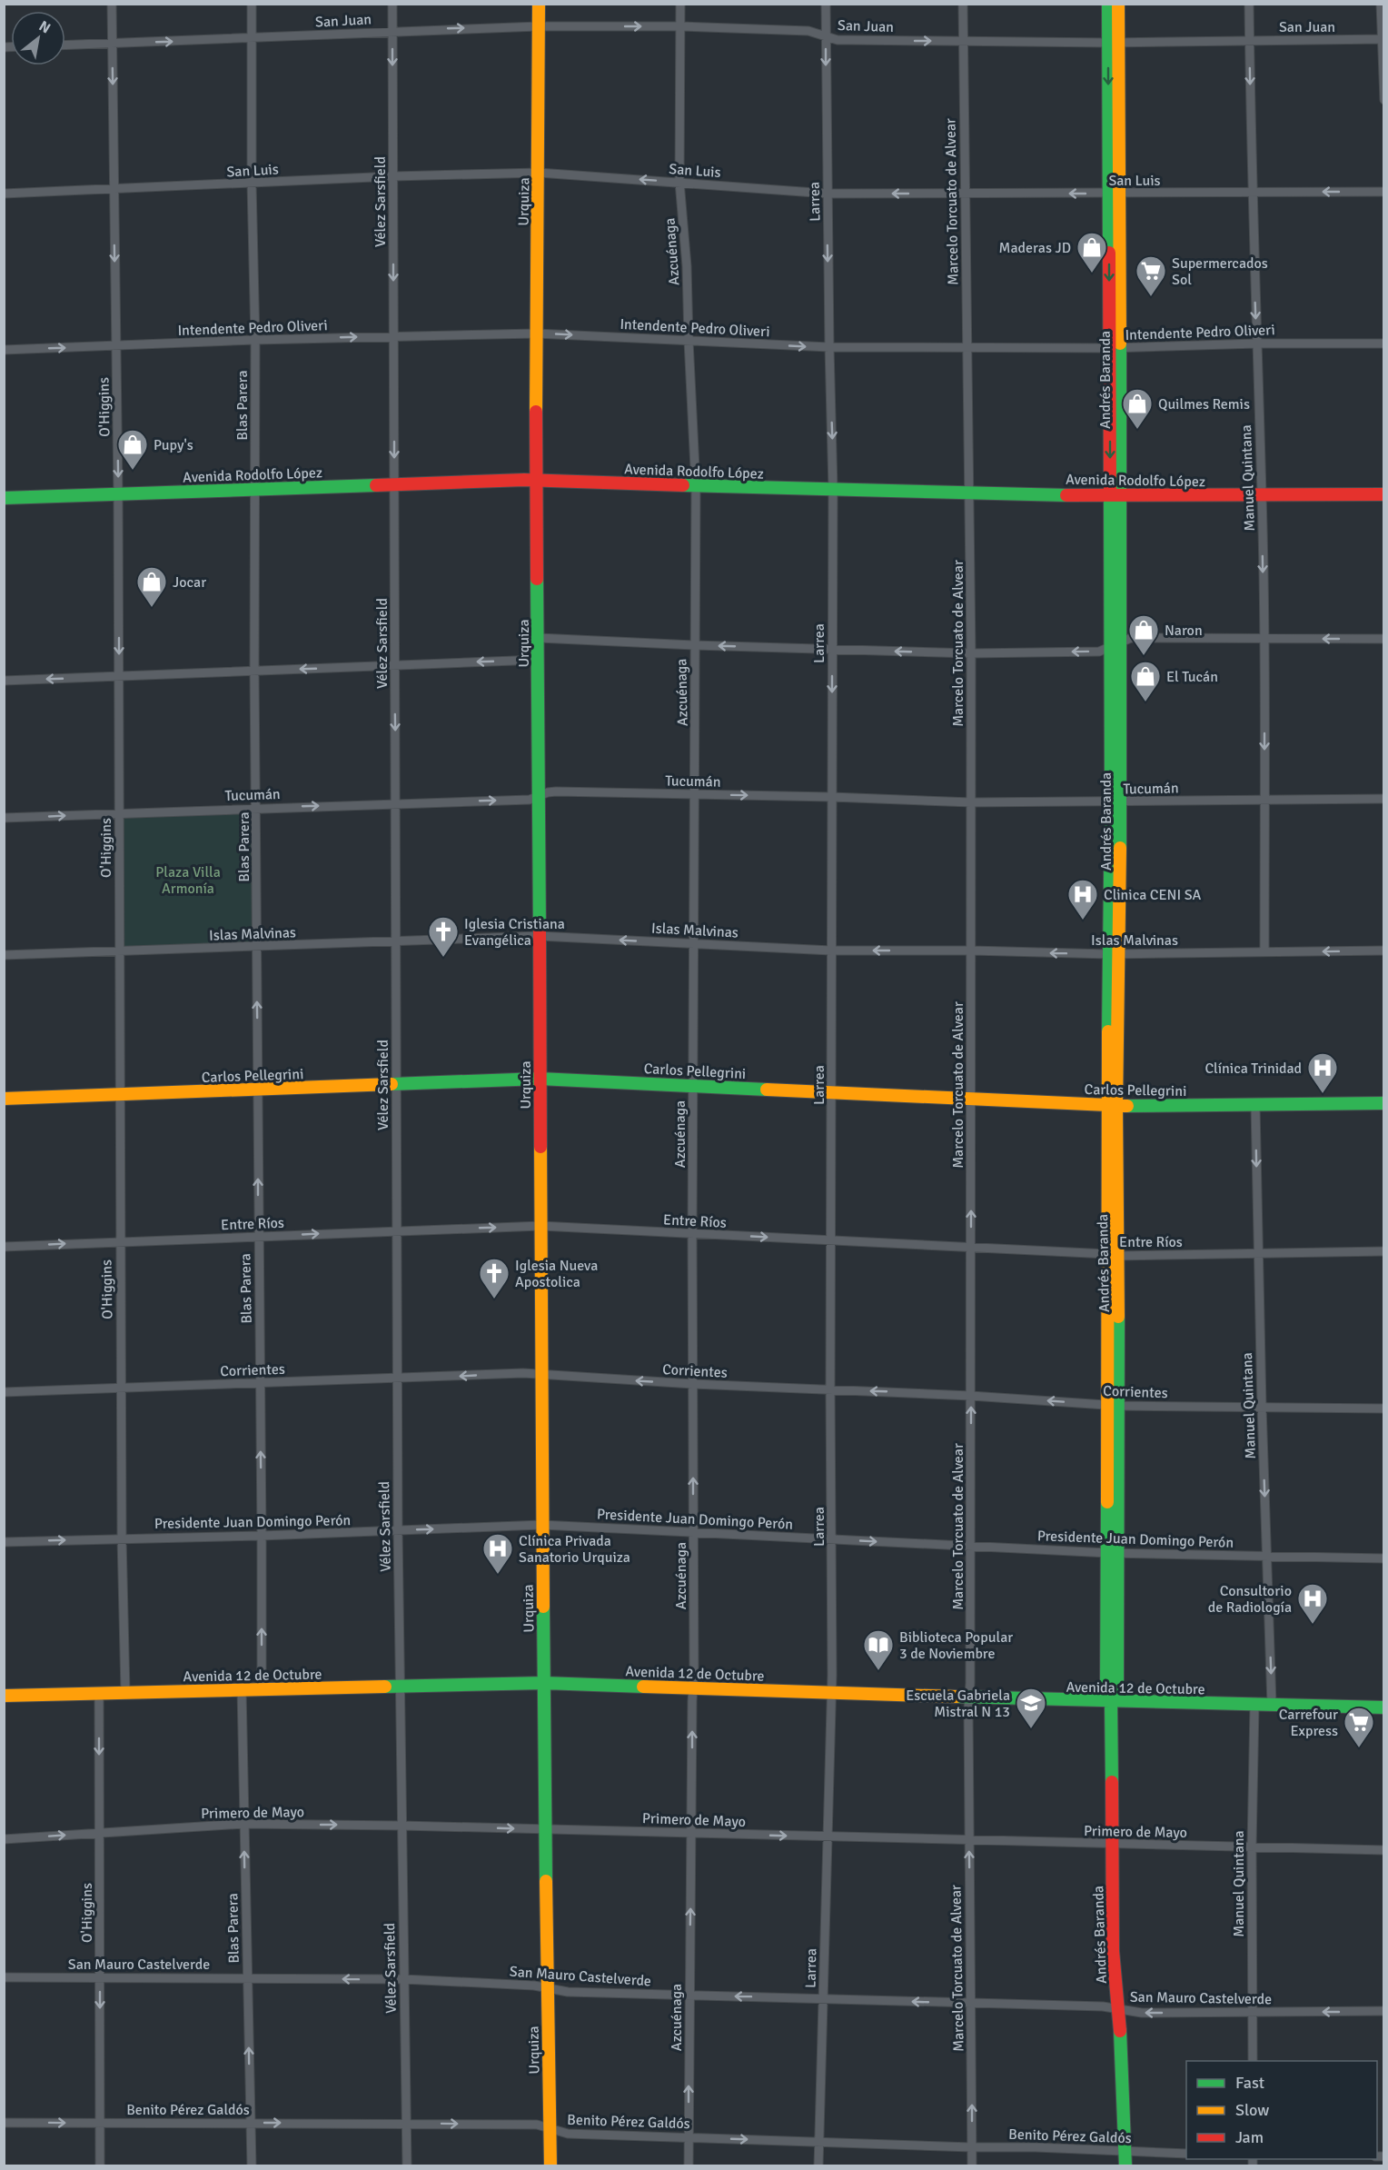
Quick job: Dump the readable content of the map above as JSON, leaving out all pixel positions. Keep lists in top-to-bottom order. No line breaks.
{"streets":{"street":["San Juan","San Luis","Vélez Sarsfield","Urquiza","Larrea","Marcelo Torcuato de Alvear","Azcuénaga","Intendente Pedro Oliveri","Andrés Baranda","Blas Parera","O'Higgins","Avenida Rodolfo López","Manuel Quintana","Tucumán","Islas Malvinas","Carlos Pellegrini","Entre Ríos","Corrientes","Presidente Juan Domingo Perón","Avenida 12 de Octubre","Primero de Mayo","San Mauro Castelverde","Benito Pérez Galdós"]},"crossings":[["San Juan","Vélez Sarsfield"],["San Juan","Urquiza"],["San Juan","Larrea"],["San Juan","Marcelo Torcuato de Alvear"],["San Juan","Azcuénaga"],["San Juan","Andrés Baranda"],["San Juan","Blas Parera"],["San Juan","O'Higgins"],["San Juan","Manuel Quintana"],["San Luis","Vélez Sarsfield"],["San Luis","Urquiza"],["San Luis","Larrea"],["San Luis","Marcelo Torcuato de Alvear"],["San Luis","Azcuénaga"],["San Luis","Andrés Baranda"],["San Luis","Blas Parera"],["San Luis","O'Higgins"],["San Luis","Manuel Quintana"],["Vélez Sarsfield","Intendente Pedro Oliveri"],["Vélez Sarsfield","Avenida Rodolfo López"],["Vélez Sarsfield","Tucumán"],["Vélez Sarsfield","Islas Malvinas"],["Vélez Sarsfield","Carlos Pellegrini"],["Vélez Sarsfield","Entre Ríos"],["Vélez Sarsfield","Corrientes"],["Vélez Sarsfield","Presidente Juan Domingo Perón"],["Vélez Sarsfield","Avenida 12 de Octubre"],["Vélez Sarsfield","Primero de Mayo"],["Vélez Sarsfield","San Mauro Castelverde"],["Vélez Sarsfield","Benito Pérez Galdós"],["Urquiza","Intendente Pedro Oliveri"],["Urquiza","Avenida Rodolfo López"],["Urquiza","Tucumán"],["Urquiza","Islas Malvinas"],["Urquiza","Carlos Pellegrini"],["Urquiza","Entre Ríos"],["Urquiza","Corrientes"],["Urquiza","Presidente Juan Domingo Perón"],["Urquiza","Avenida 12 de Octubre"],["Urquiza","Primero de Mayo"],["Urquiza","San Mauro Castelverde"],["Urquiza","Benito Pérez Galdós"],["Larrea","Intendente Pedro Oliveri"],["Larrea","Avenida Rodolfo López"],["Larrea","Tucumán"],["Larrea","Islas Malvinas"],["Larrea","Carlos Pellegrini"],["Larrea","Entre Ríos"],["Larrea","Corrientes"],["Larrea","Presidente Juan Domingo Perón"],["Larrea","Avenida 12 de Octubre"],["Larrea","Primero de Mayo"],["Larrea","San Mauro Castelverde"],["Larrea","Benito Pérez Galdós"],["Marcelo Torcuato de Alvear","Intendente Pedro Oliveri"],["Marcelo Torcuato de Alvear","Avenida Rodolfo López"],["Marcelo Torcuato de Alvear","Tucumán"],["Marcelo Torcuato de Alvear","Islas Malvinas"],["Marcelo Torcuato de Alvear","Carlos Pellegrini"],["Marcelo Torcuato de Alvear","Entre Ríos"],["Marcelo Torcuato de Alvear","Corrientes"],["Marcelo Torcuato de Alvear","Presidente Juan Domingo Perón"],["Marcelo Torcuato de Alvear","Avenida 12 de Octubre"],["Marcelo Torcuato de Alvear","Primero de Mayo"],["Marcelo Torcuato de Alvear","San Mauro Castelverde"],["Marcelo Torcuato de Alvear","Benito Pérez Galdós"],["Azcuénaga","Intendente Pedro Oliveri"],["Azcuénaga","Avenida Rodolfo López"],["Azcuénaga","Tucumán"],["Azcuénaga","Islas Malvinas"],["Azcuénaga","Carlos Pellegrini"],["Azcuénaga","Entre Ríos"],["Azcuénaga","Corrientes"],["Azcuénaga","Presidente Juan Domingo Perón"],["Azcuénaga","Avenida 12 de Octubre"],["Azcuénaga","Primero de Mayo"],["Azcuénaga","San Mauro Castelverde"],["Azcuénaga","Benito Pérez Galdós"],["Intendente Pedro Oliveri","Andrés Baranda"],["Intendente Pedro Oliveri","Blas Parera"],["Intendente Pedro Oliveri","O'Higgins"],["Intendente Pedro Oliveri","Manuel Quintana"],["Andrés Baranda","Avenida Rodolfo López"],["Andrés Baranda","Tucumán"],["Andrés Baranda","Islas Malvinas"],["Andrés Baranda","Carlos Pellegrini"],["Andrés Baranda","Entre Ríos"],["Andrés Baranda","Corrientes"],["Andrés Baranda","Presidente Juan Domingo Perón"],["Andrés Baranda","Avenida 12 de Octubre"],["Andrés Baranda","Primero de Mayo"],["Andrés Baranda","San Mauro Castelverde"],["Andrés Baranda","Benito Pérez Galdós"],["Blas Parera","Avenida Rodolfo López"],["Blas Parera","Tucumán"],["Blas Parera","Islas Malvinas"],["Blas Parera","Carlos Pellegrini"],["Blas Parera","Entre Ríos"],["Blas Parera","Corrientes"],["Blas Parera","Presidente Juan Domingo Perón"],["Blas Parera","Avenida 12 de Octubre"],["Blas Parera","Primero de Mayo"],["Blas Parera","San Mauro Castelverde"],["Blas Parera","Benito Pérez Galdós"],["O'Higgins","Avenida Rodolfo López"],["O'Higgins","Tucumán"],["O'Higgins","Islas Malvinas"],["O'Higgins","Carlos Pellegrini"],["O'Higgins","Entre Ríos"],["O'Higgins","Corrientes"],["O'Higgins","Presidente Juan Domingo Perón"],["O'Higgins","Avenida 12 de Octubre"],["O'Higgins","Primero de Mayo"],["O'Higgins","San Mauro Castelverde"],["O'Higgins","Benito Pérez Galdós"],["Avenida Rodolfo López","Manuel Quintana"],["Manuel Quintana","Tucumán"],["Manuel Quintana","Islas Malvinas"],["Manuel Quintana","Carlos Pellegrini"],["Manuel Quintana","Entre Ríos"],["Manuel Quintana","Corrientes"],["Manuel Quintana","Presidente Juan Domingo Perón"],["Manuel Quintana","Avenida 12 de Octubre"],["Manuel Quintana","Primero de Mayo"],["Manuel Quintana","San Mauro Castelverde"]],"one_way":["San Juan","San Luis","Intendente Pedro Oliveri","Blas Parera","O'Higgins","Manuel Quintana","Tucumán","Islas Malvinas","Entre Ríos","Corrientes","Primero de Mayo","San Mauro Castelverde","Benito Pérez Galdós"],"parks":["Plaza Villa Armonía"],"places":{"shop":["Maderas JD","Quilmes Remis","Pupy's","Jocar","Naron","El Tucán"],"supermarket":["Supermercados Sol","Carrefour Express"],"hospital":["Clinica CENI SA","Clínica Trinidad","Clínica Privada Sanatorio Urquiza","Consultorio de Radiología"],"church":["Iglesia Cristiana Evangélica","Iglesia Nueva Apostolica"],"library":["Biblioteca Popular 3 de Noviembre"],"school or university":["Escuela Gabriela Mistral N 13"]},"legend":["Fast","Slow","Jam"],"north":"top right"}
